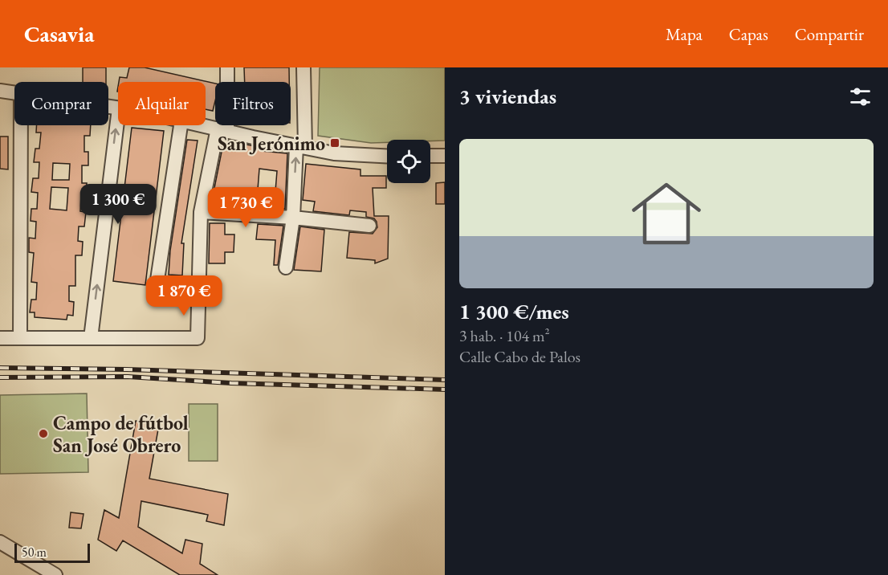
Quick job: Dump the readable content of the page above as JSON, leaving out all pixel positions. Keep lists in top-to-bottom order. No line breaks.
{"places":{"transit":["San Jerónimo"],"other":["Campo de fútbol San José Obrero"]},"scale_bar":"50 m","page":{"header":"Casavia","nav":["Mapa","Capas","Compartir"],"heading":"3 viviendas","chip":["Comprar","Alquilar","Filtros"],"list":[{"name":"1 300 €/mes","note":"3 hab. · 104 m² · Calle Cabo de Palos"}],"price":["1 300 €","1 730 €","1 870 €"],"scale":"50 m"}}
